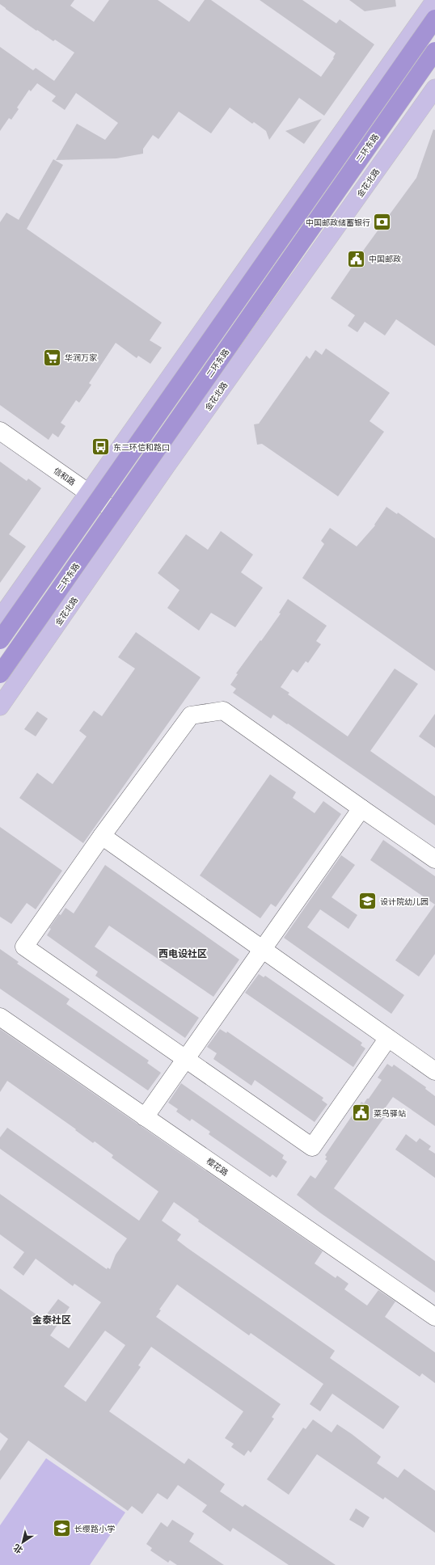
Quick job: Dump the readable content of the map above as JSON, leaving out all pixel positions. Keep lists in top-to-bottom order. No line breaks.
{"streets":{"highway":["二环东路"],"main road":["金花北路"],"street":["信和路","樱花路"]},"crossings":[["金花北路","信和路"]],"districts":["西电设社区","金泰社区"],"places":{"bank":["中国邮政储蓄银行"],"public building":["中国邮政","菜鸟驿站"],"supermarket":["华润万家"],"bus stop":["东二环信和路口"],"school or university":["设计院幼儿园","长缨路小学"]},"north":"bottom left"}
